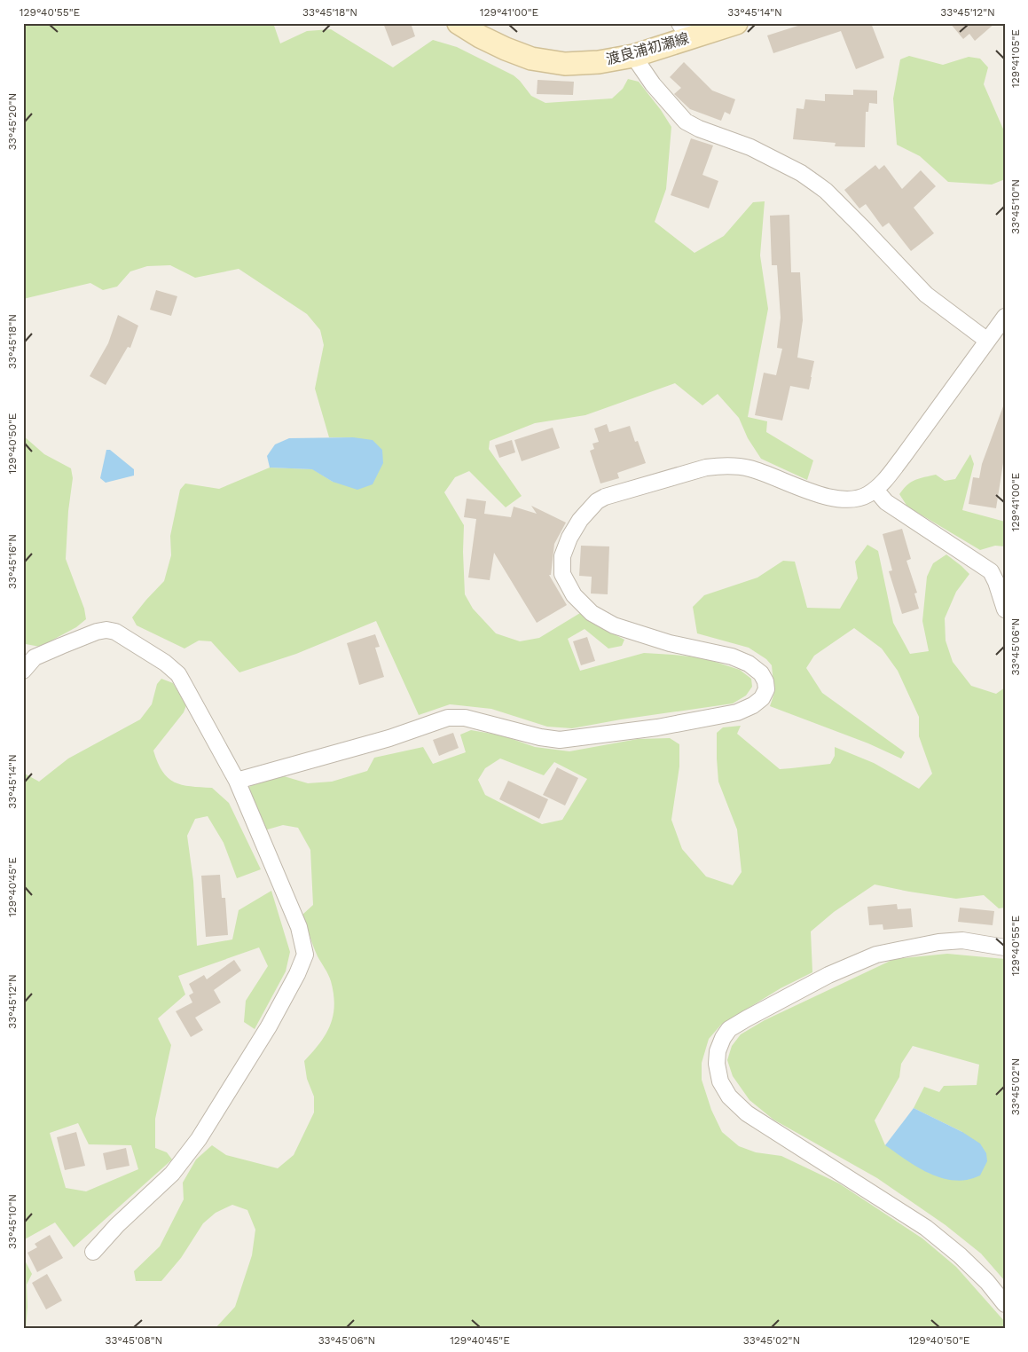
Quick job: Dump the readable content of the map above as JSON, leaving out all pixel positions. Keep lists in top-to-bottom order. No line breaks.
{"streets":{"main road":["渡良浦初瀬線"]},"coordinates":["129°40'55\"E","33°45'18\"N","129°41'00\"E","33°45'14\"N","33°45'12\"N","129°41'05\"E","33°45'20\"N","33°45'10\"N","129°40'50\"E","33°45'16\"N","33°45'06\"N","129°40'45\"E","33°45'02\"N","33°45'08\"N"]}
